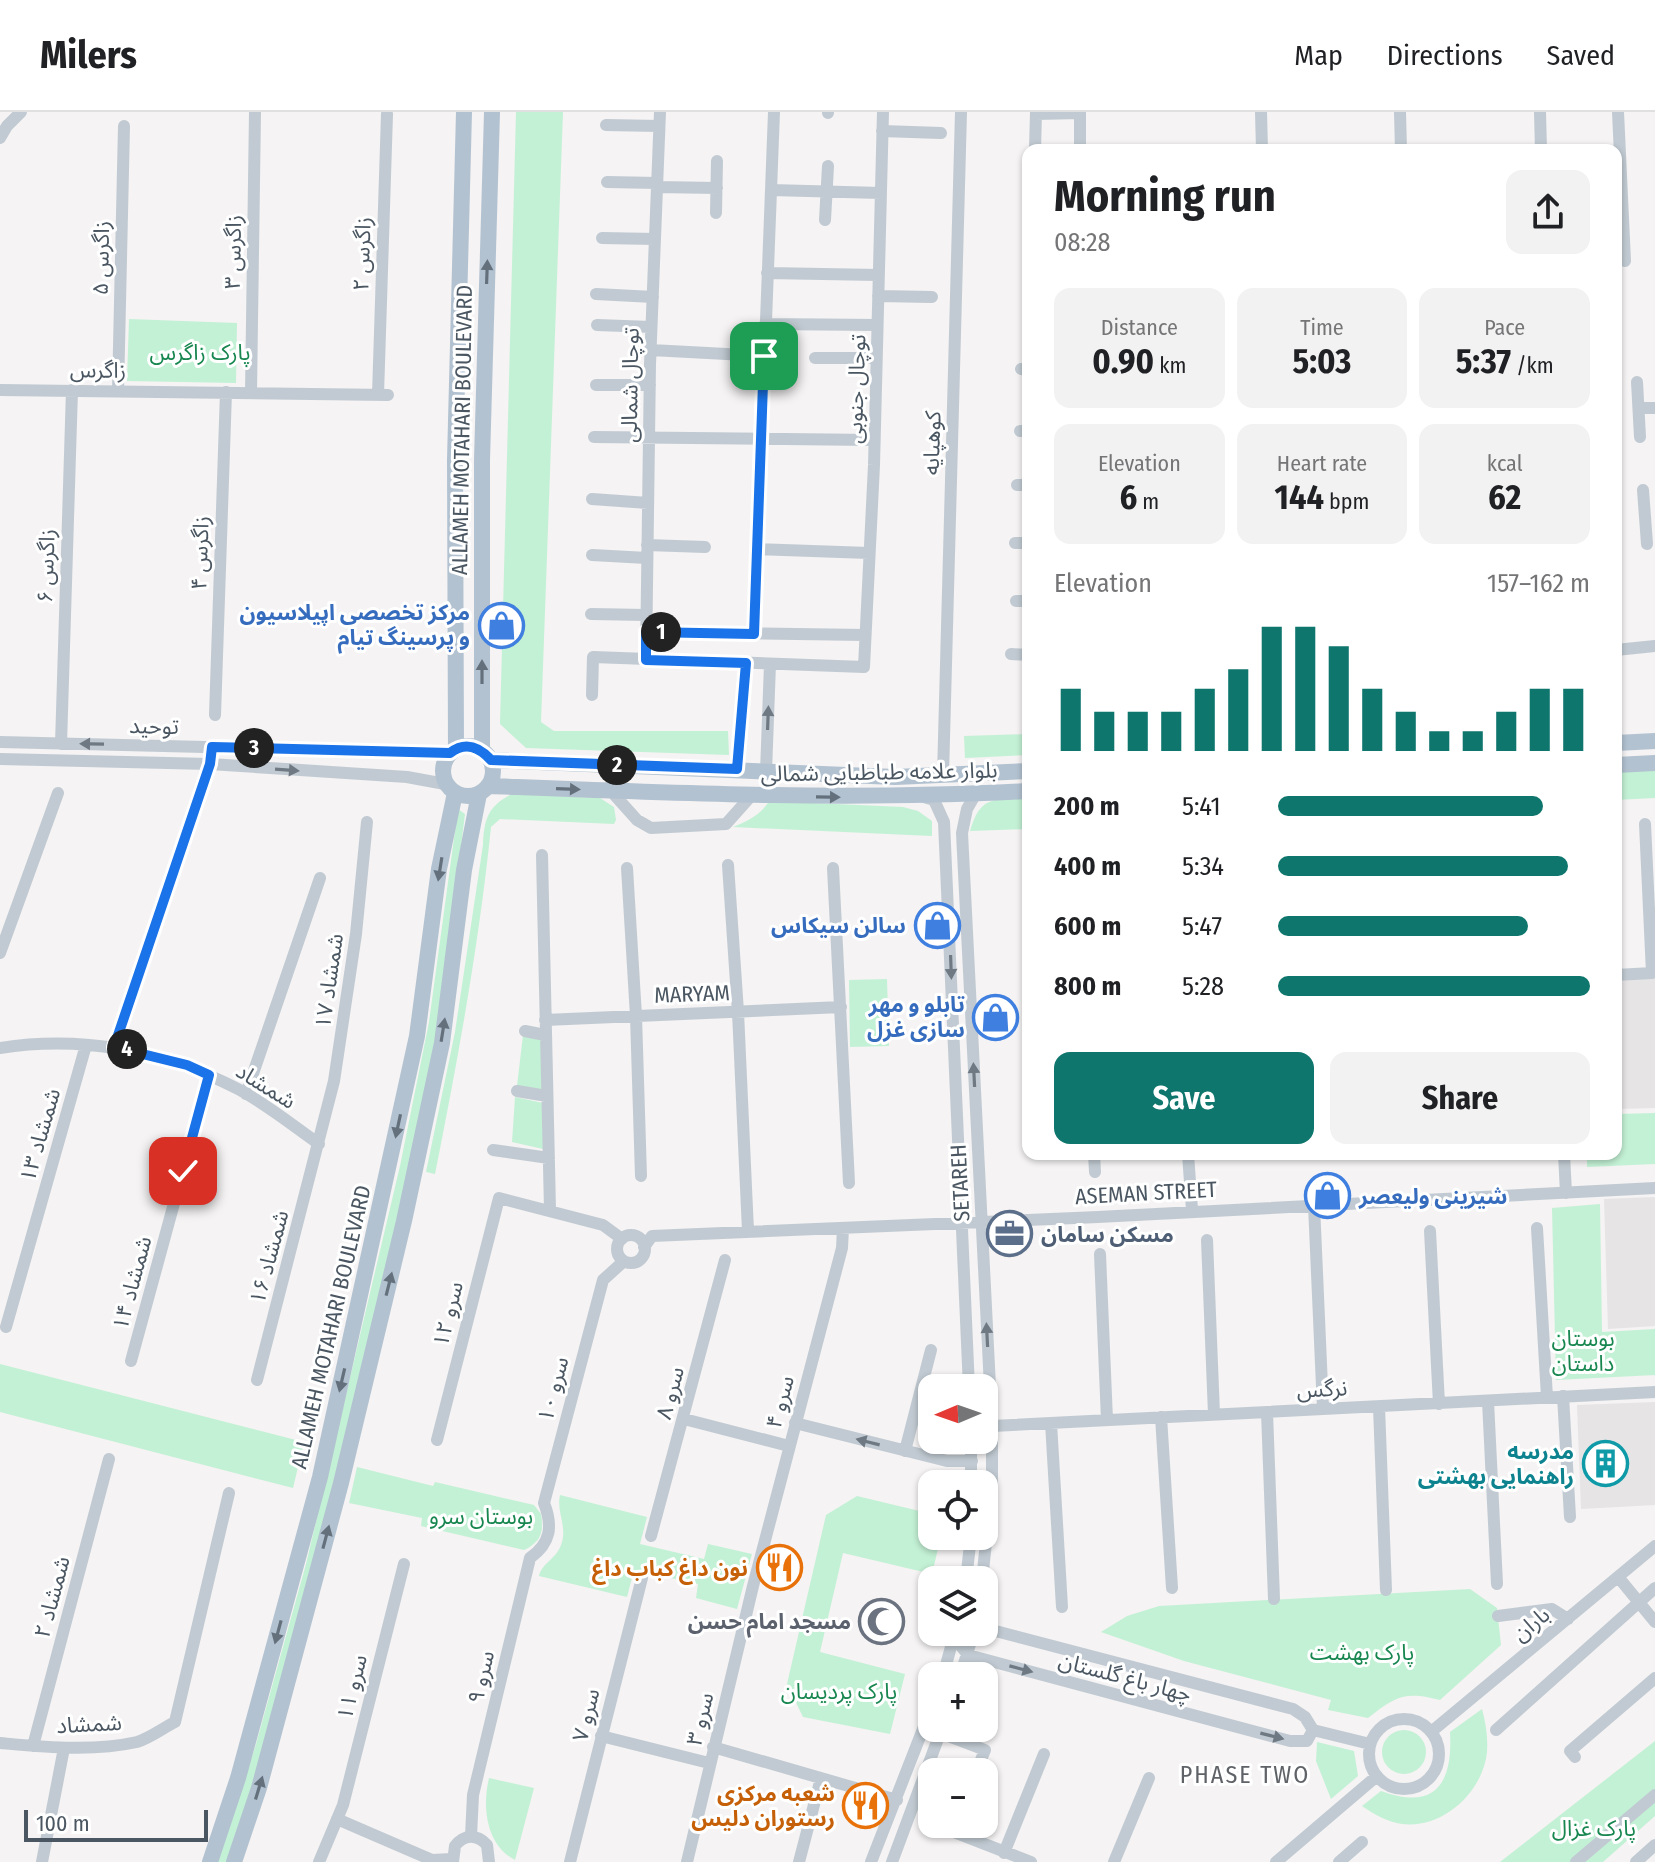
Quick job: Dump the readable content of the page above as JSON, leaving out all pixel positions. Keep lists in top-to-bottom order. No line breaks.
{"streets":{"main road":["ALLAMEH MOTAHARI BOULEVARD","بلوار علامه طباطبایی شمالی"],"street":["زاگرس ۳","زاگرس ۲","زاگرس ۵","زاگرس","توچال شمالی","توچال جنوبی","کوهپایه","زاگرس ۴","زاگرس ۶","توحید","شمشاد ۱۷","MARYAM","شمشاد","شمشاد ۱۳","SETAREH","ASEMAN STREET","شمشاد ۱۶","شمشاد ۱۴","سرو ۱۲","سرو ۱۰","نرگس","سرو ۸","سرو ۴","شمشاد ۲","باران","سرو ۹","چهار باغ گلستان","سرو ۱۱","سرو ۷","سرو ۳"]},"crossings":[["زاگرس ۳","زاگرس"],["زاگرس ۲","زاگرس"],["زاگرس ۵","زاگرس"],["زاگرس","زاگرس ۴"],["زاگرس","زاگرس ۶"],["ALLAMEH MOTAHARI BOULEVARD","توحید"],["ALLAMEH MOTAHARI BOULEVARD","بلوار علامه طباطبایی شمالی"],["کوهپایه","بلوار علامه طباطبایی شمالی"],["زاگرس ۶","توحید"],["توحید","بلوار علامه طباطبایی شمالی"],["بلوار علامه طباطبایی شمالی","SETAREH"],["شمشاد ۱۷","شمشاد"],["شمشاد ۱۷","شمشاد ۱۶"],["شمشاد","شمشاد ۱۳"],["شمشاد","شمشاد ۱۶"],["شمشاد","شمشاد ۱۴"],["شمشاد","شمشاد ۲"],["SETAREH","ASEMAN STREET"],["ASEMAN STREET","سرو ۱۰"],["ASEMAN STREET","سرو ۴"],["سرو ۱۰","سرو ۹"],["سرو ۴","سرو ۳"]],"districts":["PHASE TWO"],"parks":["پارک زاگرس","بوستان داستان","بوستان سرو","پارک بهشت","پارک پردیسان","پارک غزال"],"places":{"shop":["مرکز تخصصی اپیلاسیون و پرسینگ تیام","سالن سیکاس","تابلو و مهر سازی غزل","شیرینی ولیعصر"],"office":["مسکن سامان"],"building":["مدرسه راهنمایی بهشتی"],"restaurant":["نون داغ کباب داغ","شعبه مرکزی رستوران دلیس"],"mosque":["مسجد امام حسن"]},"scale_bar":"100 m","north":"left","page":{"header":"Milers","nav":["Map","Directions","Saved"],"heading":["Morning run","08:28"],"stats":[["Distance","0.90 km"],["Time","5:03"],["Pace","5:37 /km"],["Elevation","6 m"],["Heart rate","144 bpm"],["kcal","62"]],"chart":["Elevation","157–162 m"],"pins":["1","3","2","4"],"list":[{"name":"200 m","note":"5:41"},{"name":"400 m","note":"5:34"},{"name":"600 m","note":"5:47"},{"name":"800 m","note":"5:28"}],"buttons":["Save","Share"],"map_buttons":["+","−"],"scale":"100 m"}}
